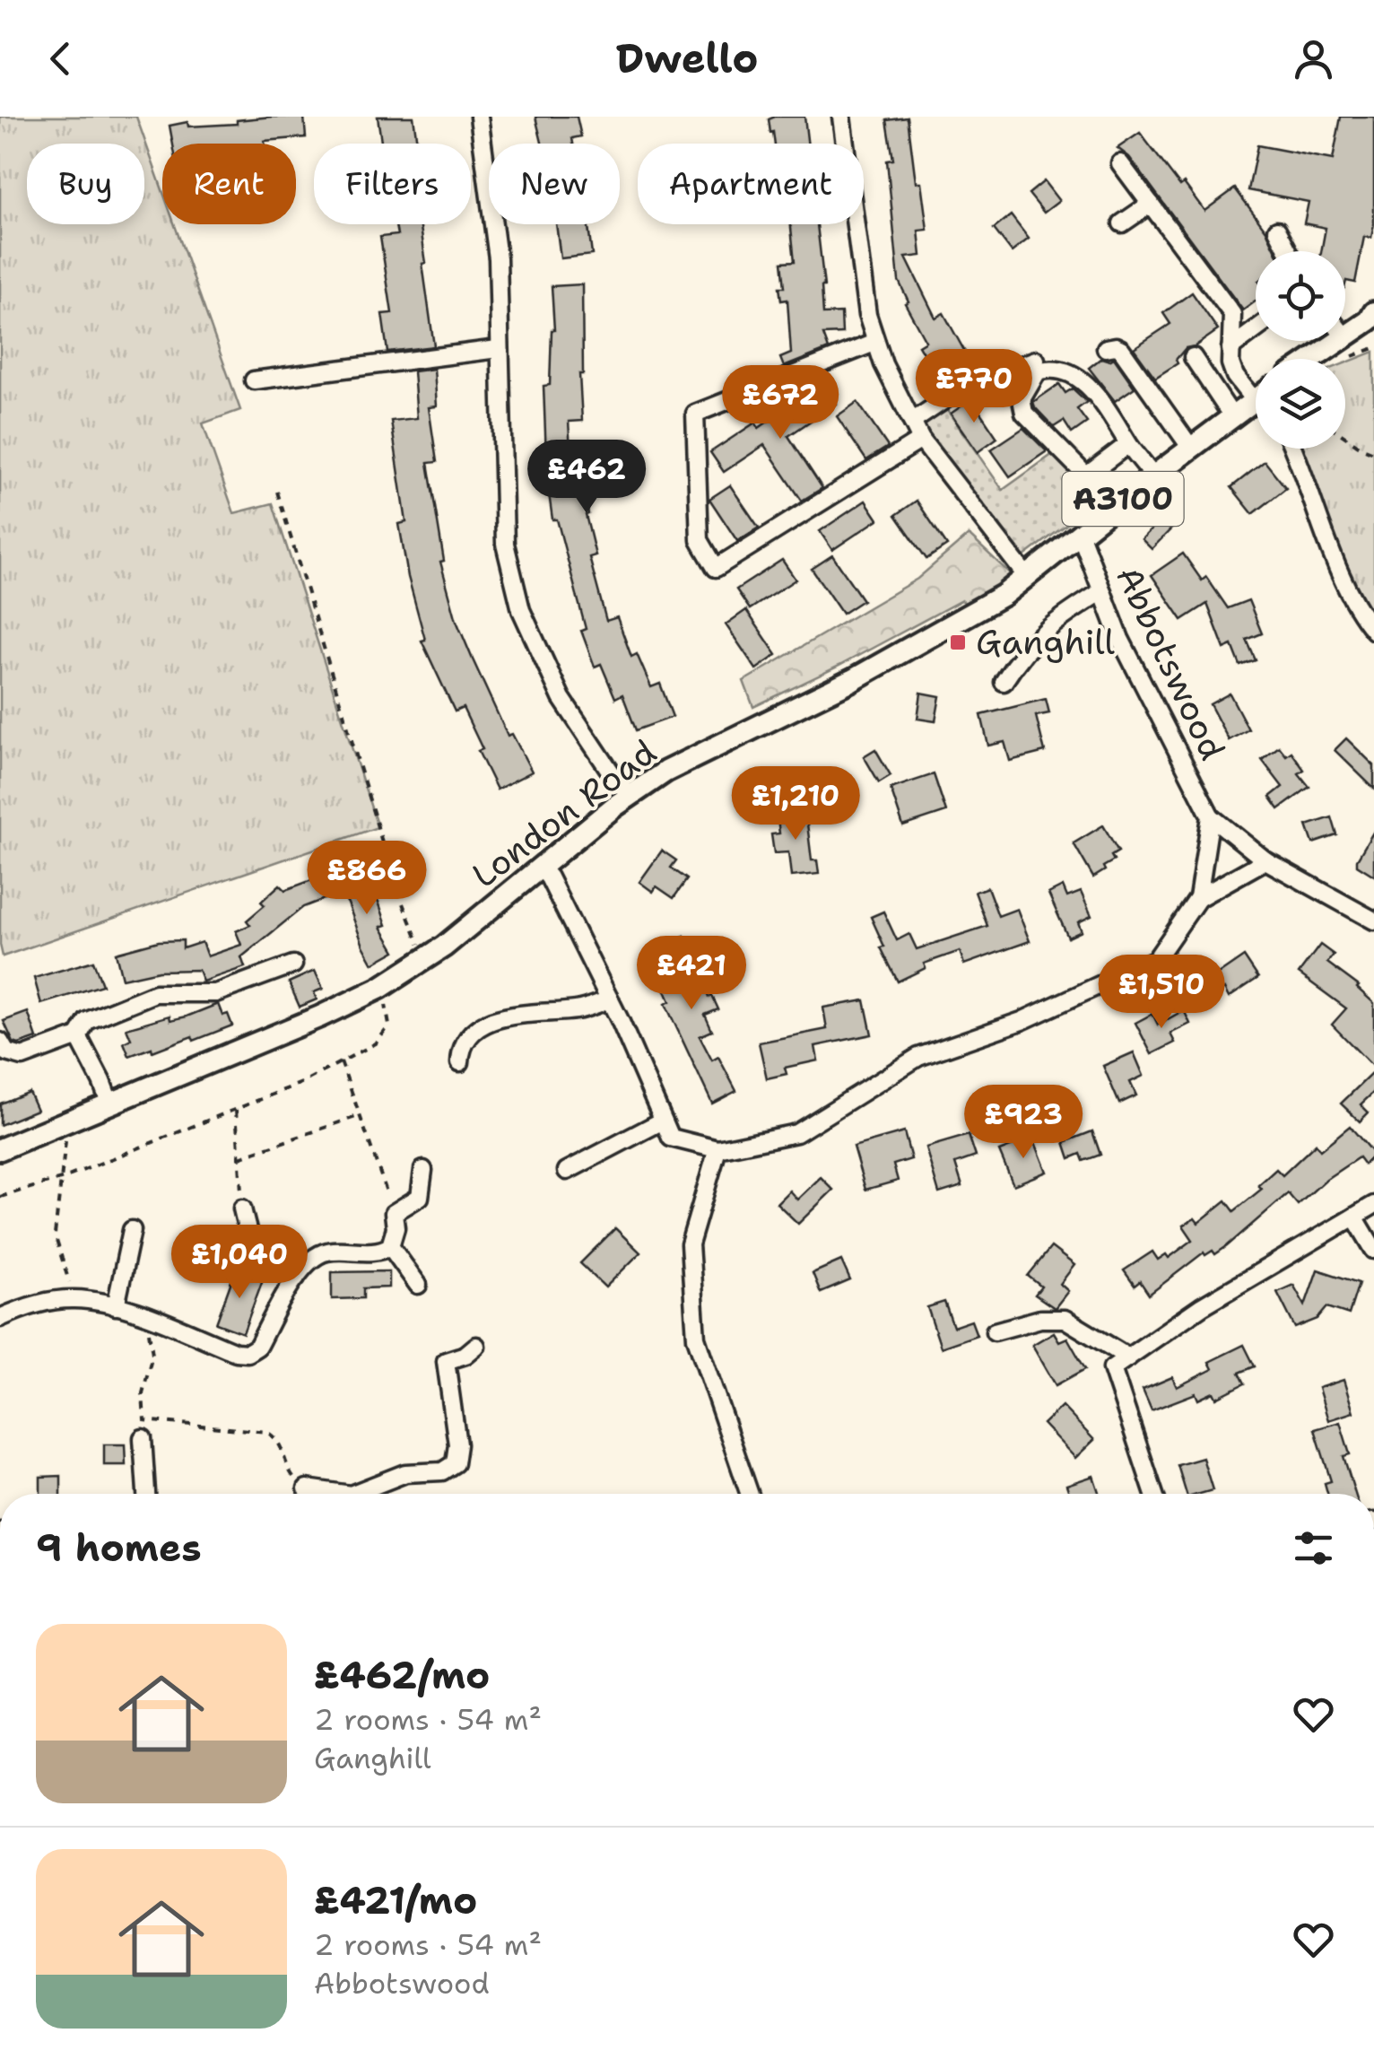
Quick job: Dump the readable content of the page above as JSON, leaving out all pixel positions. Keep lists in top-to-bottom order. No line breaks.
{"streets":{"main road":["A3100","London Road"],"street":["Abbotswood"]},"crossings":[["Abbotswood","London Road"]],"places":{"transit":["Ganghill"]},"page":{"header":"Dwello","chip":["Buy","Rent","Filters","New","Apartment"],"price":["£770","£672","£462","£1,210","£866","£421","£1,510","£923","£1,040"],"heading":"9 homes","list":[{"name":"£462/mo","note":"2 rooms · 54 m² · Ganghill"},{"name":"£421/mo","note":"2 rooms · 54 m² · Abbotswood"}]}}
